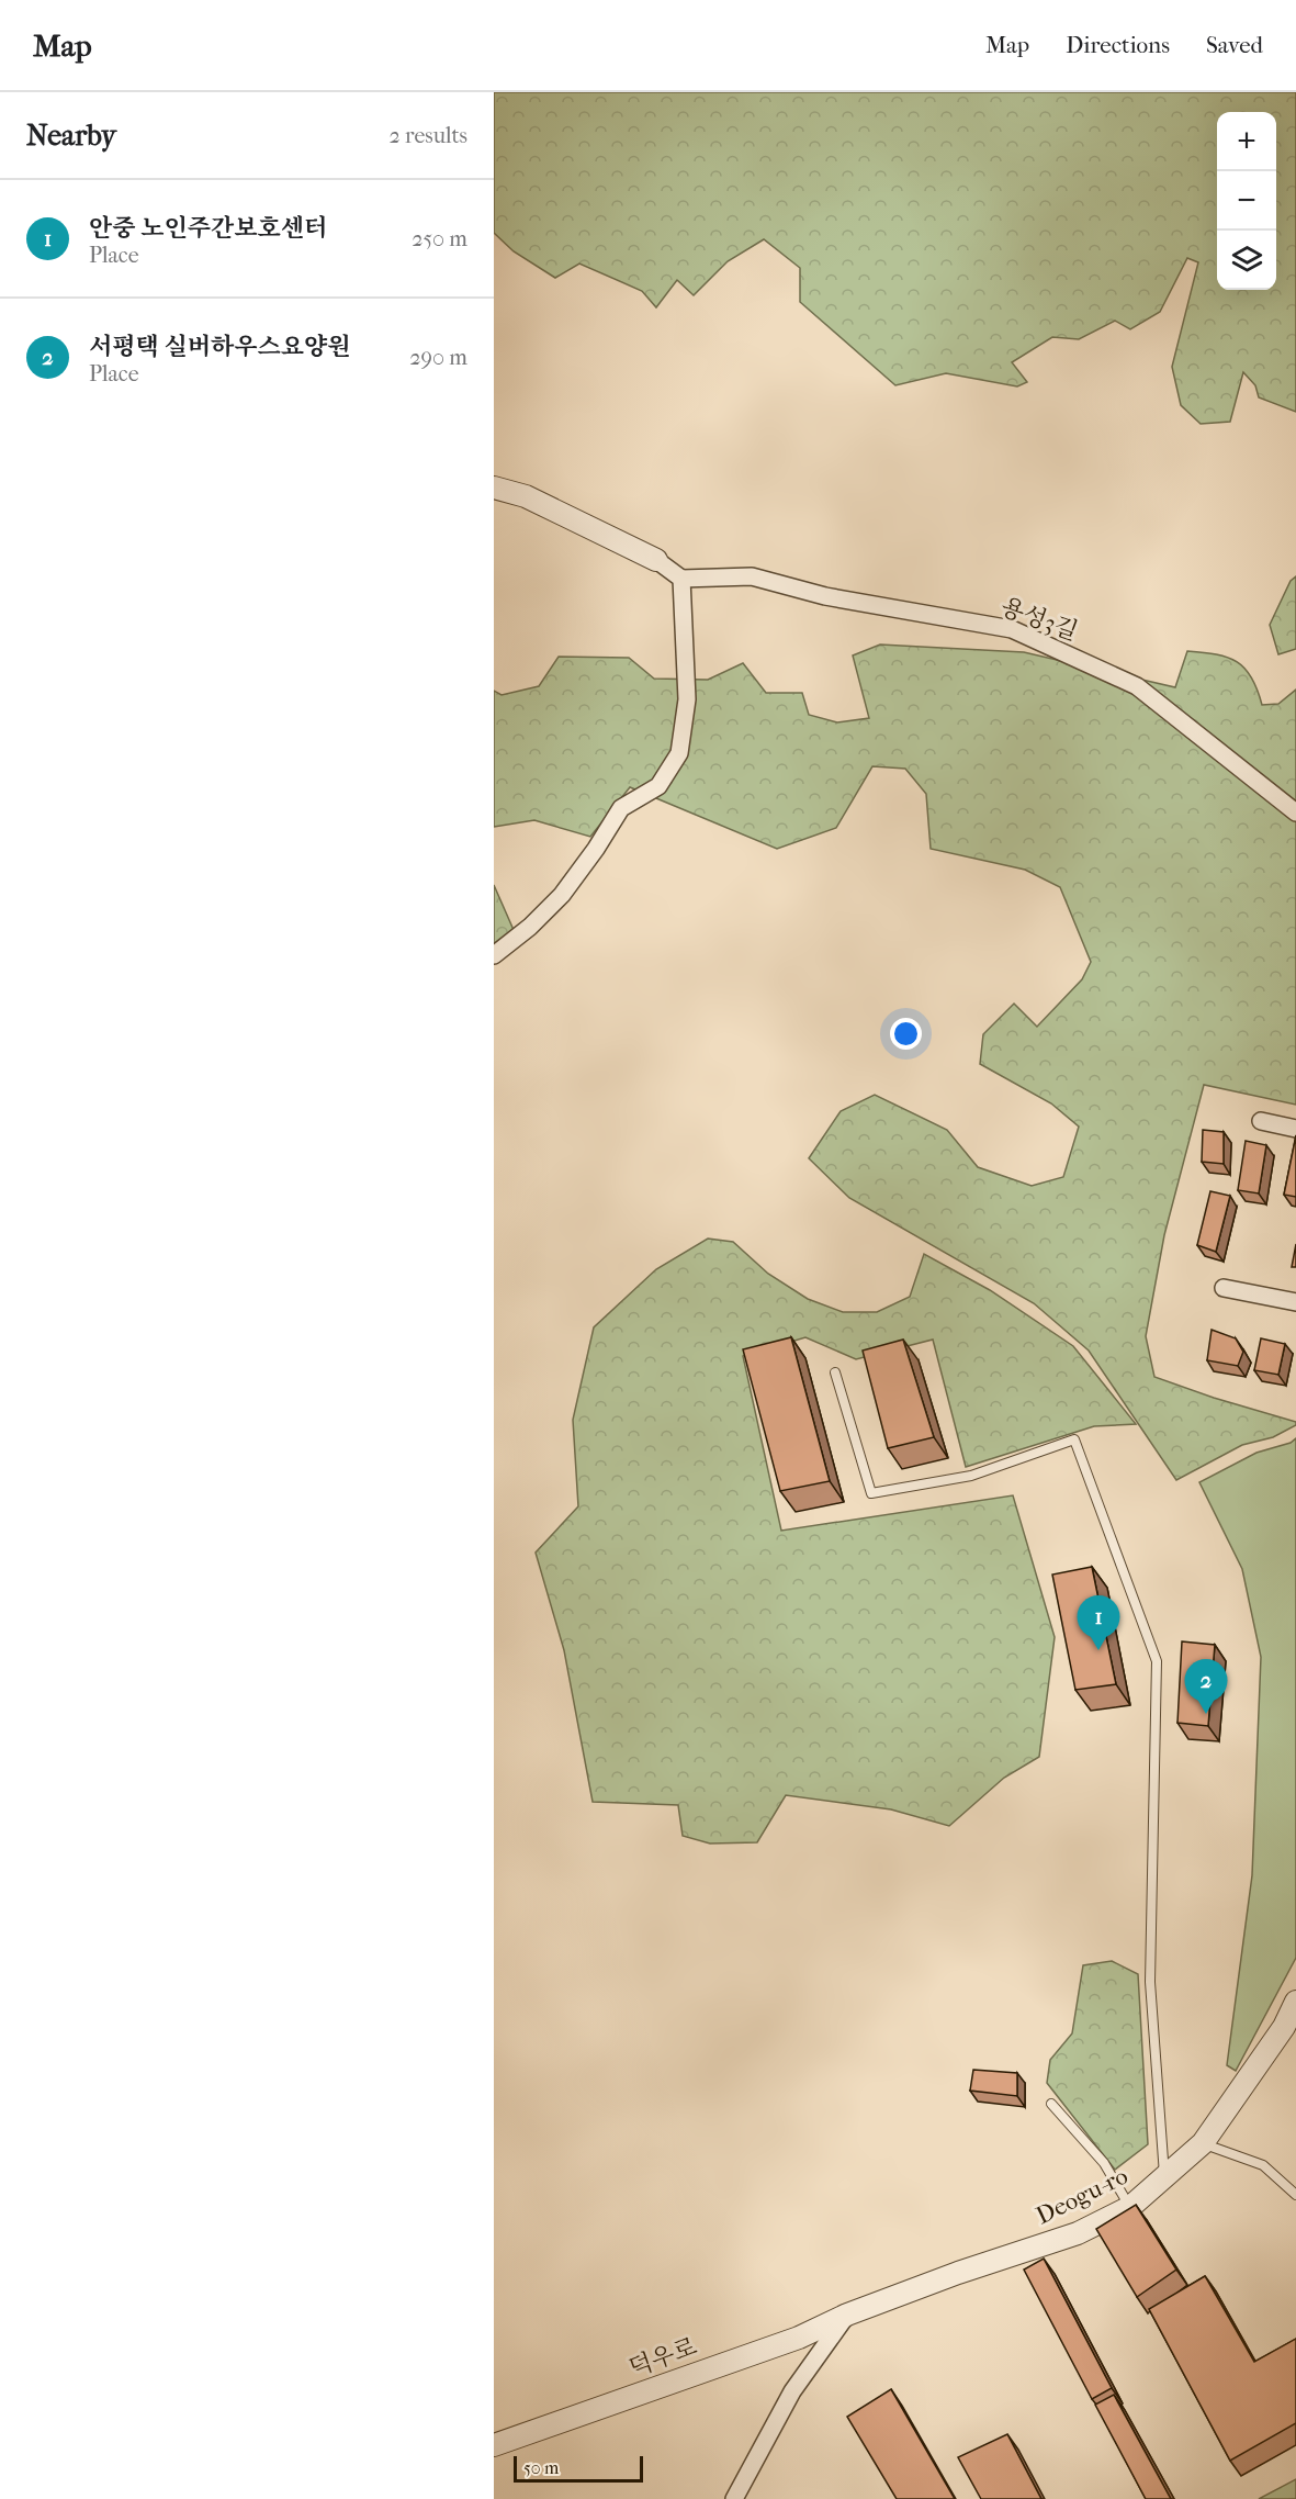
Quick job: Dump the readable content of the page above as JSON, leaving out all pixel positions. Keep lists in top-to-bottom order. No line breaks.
{"streets":{"street":["용성3길","Deogu-ro","덕우로"]},"crossings":[["Deogu-ro","덕우로"]],"scale_bar":"50 m","page":{"header":"Map","nav":["Map","Directions","Saved"],"heading":["Nearby","2 results"],"map_buttons":["+","−"],"list":[{"mark":"1","name":"안중 노인주간보호센터","note":"Place","value":"250 m"},{"mark":"2","name":"서평택 실버하우스요양원","note":"Place","value":"290 m"}],"pins":["1","2"],"scale":"50 m"}}
